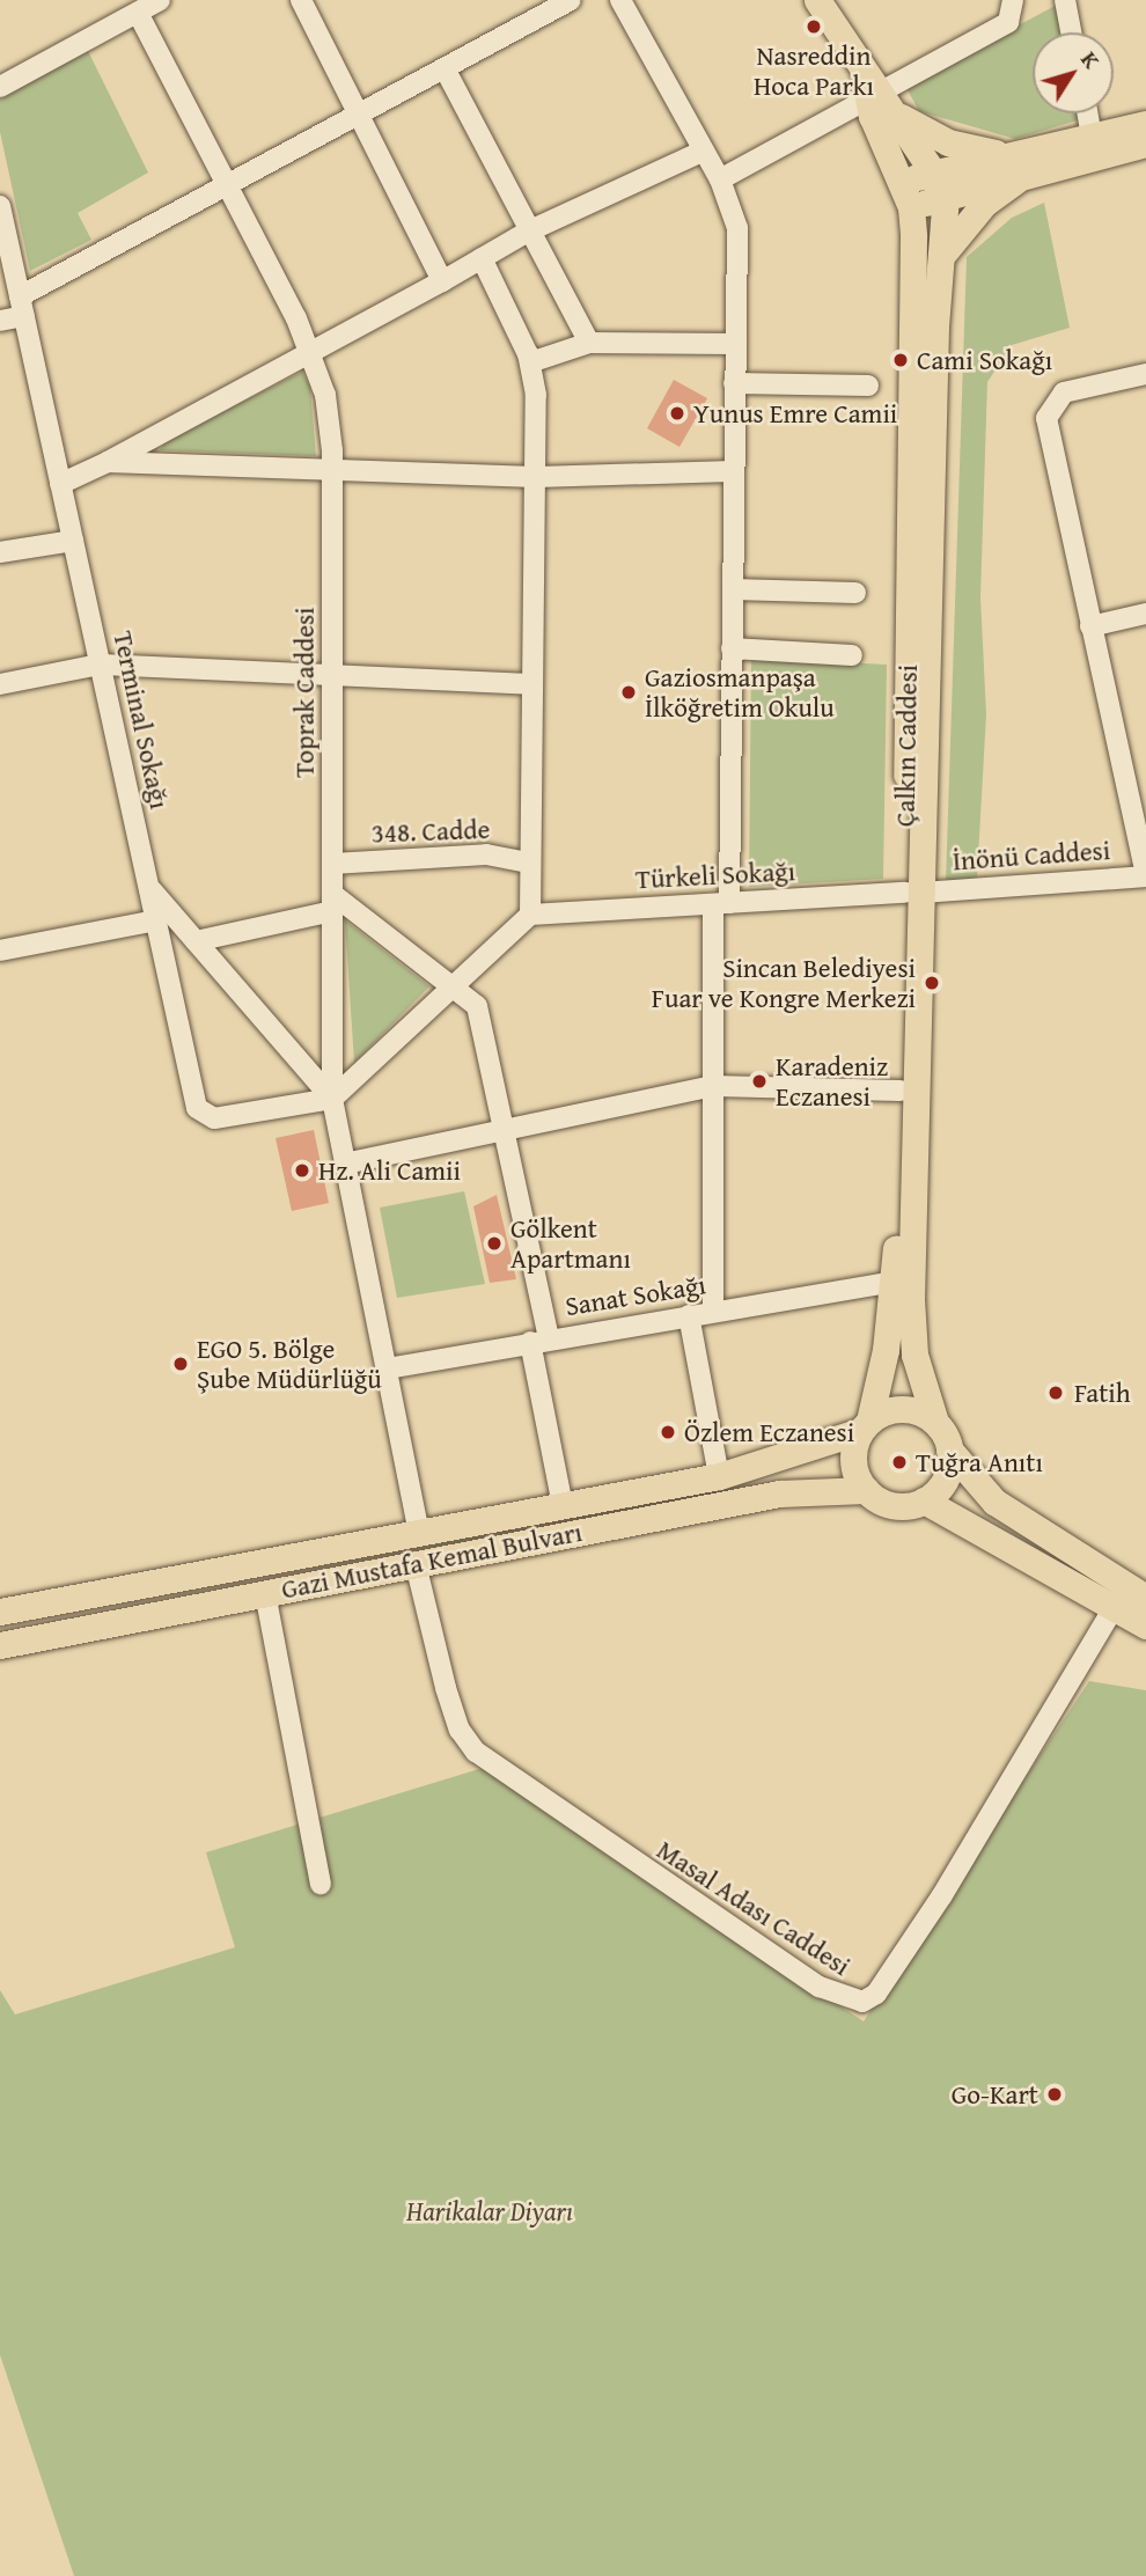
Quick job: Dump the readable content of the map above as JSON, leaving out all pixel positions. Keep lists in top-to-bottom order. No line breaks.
{"streets":{"main road":["Çalkın Caddesi","Gazi Mustafa Kemal Bulvarı"],"street":["Toprak Caddesi","Terminal Sokağı","348. Cadde","İnönü Caddesi","Türkeli Sokağı","Sanat Sokağı","Masal Adası Caddesi"]},"crossings":[["Toprak Caddesi","Terminal Sokağı"],["Toprak Caddesi","348. Cadde"],["Toprak Caddesi","Sanat Sokağı"],["Toprak Caddesi","Gazi Mustafa Kemal Bulvarı"],["Çalkın Caddesi","İnönü Caddesi"],["Çalkın Caddesi","Türkeli Sokağı"],["Çalkın Caddesi","Sanat Sokağı"],["Çalkın Caddesi","Gazi Mustafa Kemal Bulvarı"],["İnönü Caddesi","Türkeli Sokağı"],["Gazi Mustafa Kemal Bulvarı","Masal Adası Caddesi"]],"parks":["Harikalar Diyarı"],"places":["Nasreddin Hoca Parkı","Cami Sokağı","Yunus Emre Camii","Gaziosmanpaşa İlköğretim Okulu","Sincan Belediyesi Fuar ve Kongre Merkezi","Karadeniz Eczanesi","Hz. Ali Camii","Gölkent Apartmanı","EGO 5. Bölge Şube Müdürlüğü","Fatih","Özlem Eczanesi","Tuğra Anıtı","Go-Kart"],"north":"top right"}
